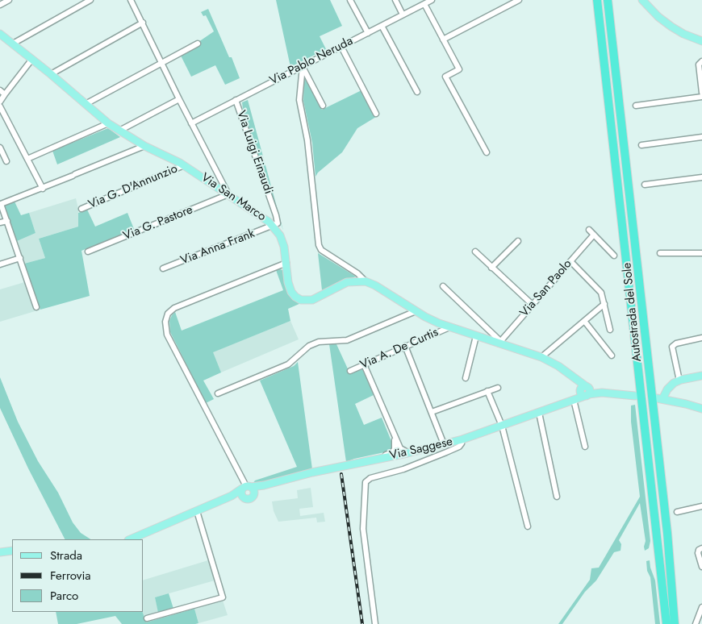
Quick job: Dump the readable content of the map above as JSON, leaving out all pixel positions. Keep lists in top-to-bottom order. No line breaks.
{"streets":{"highway":["Autostrada del Sole"],"main road":["Via San Marco","Via Saggese"],"street":["Via Pablo Neruda","Via Luigi Einaudi","Via G. D'Annunzio","Via G. Pastore","Via Anna Frank","Via San Paolo","Via A. De Curtis"]},"crossings":[["Via Pablo Neruda","Via Luigi Einaudi"],["Via Luigi Einaudi","Via San Marco"],["Via Luigi Einaudi","Via Anna Frank"],["Via G. D'Annunzio","Via San Marco"],["Via San Marco","Via G. Pastore"],["Via San Marco","Via Anna Frank"]],"legend":["Strada","Ferrovia","Parco"]}
